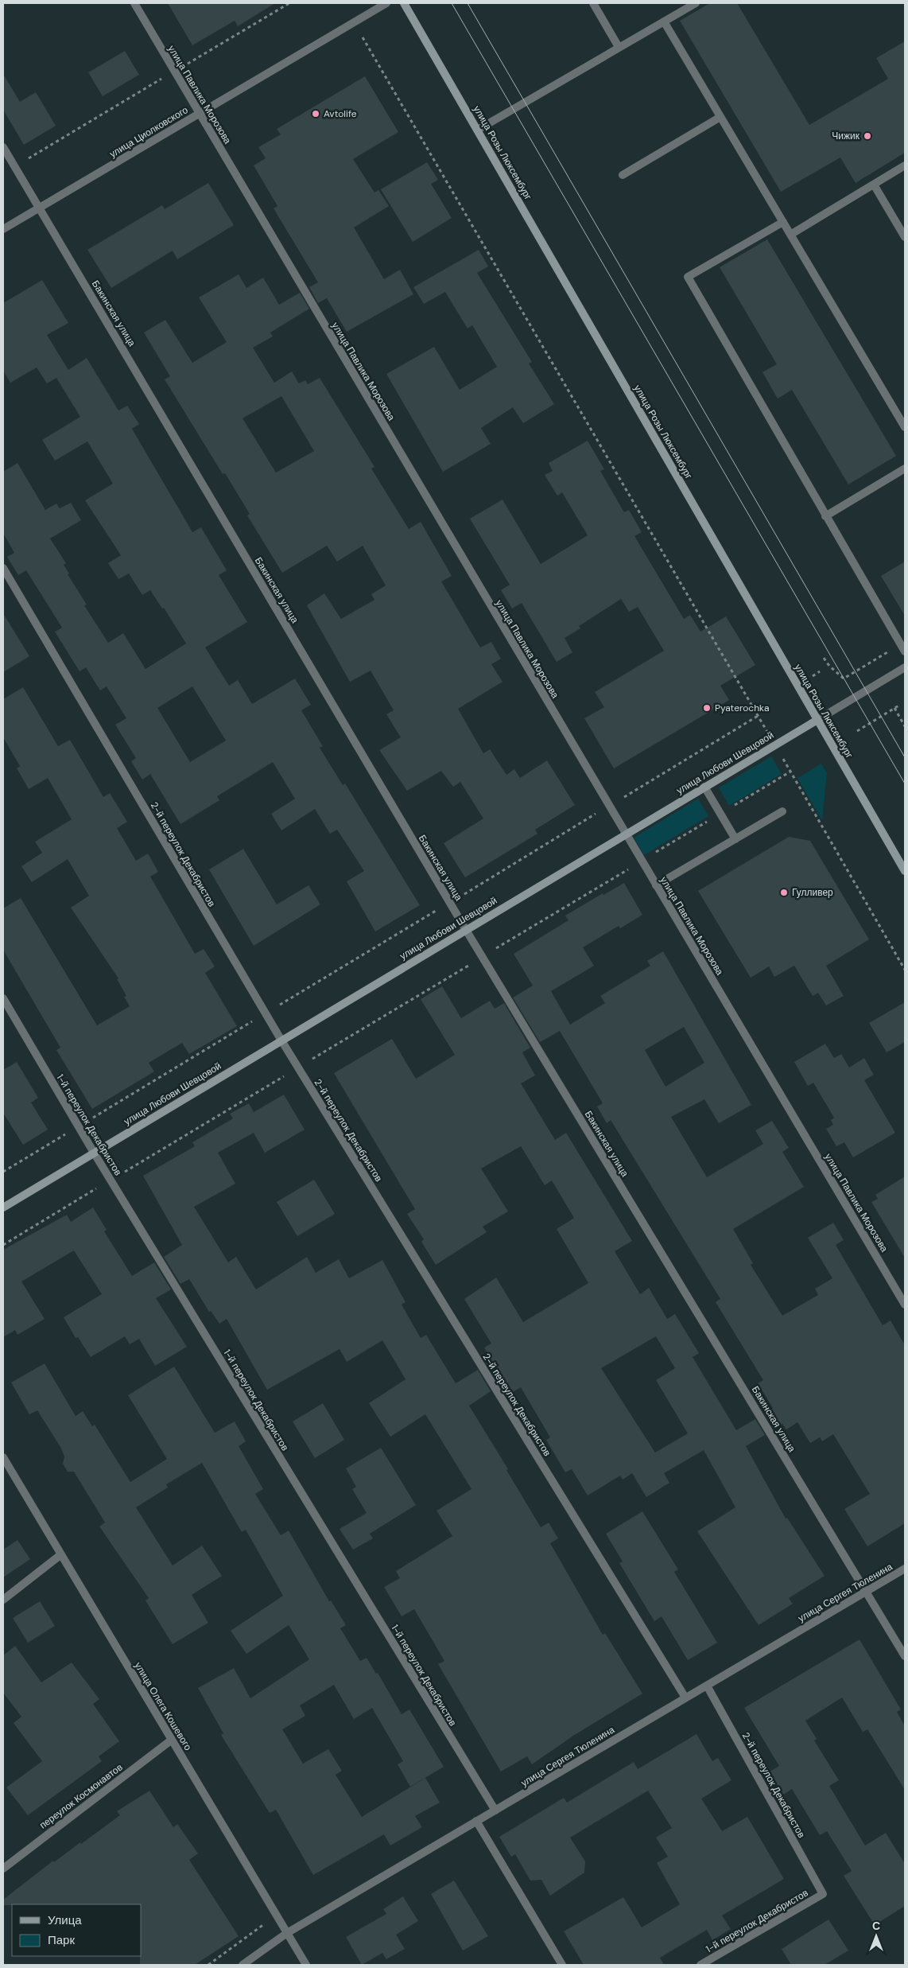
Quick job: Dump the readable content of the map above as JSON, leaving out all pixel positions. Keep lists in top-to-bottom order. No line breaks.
{"streets":{"main road":["улица Розы Люксембург","улица Любови Шевцовой"],"street":["улица Павлика Морозова","улица Циолковского","Бакинская улица","2-й переулок Декабристов","1-й переулок Декабристов","улица Сергея Тюленина","улица Олега Кошевого","переулок Космонавтов"]},"crossings":[["улица Павлика Морозова","улица Циолковского"],["улица Павлика Морозова","улица Любови Шевцовой"],["улица Циолковского","Бакинская улица"],["улица Розы Люксембург","улица Любови Шевцовой"],["Бакинская улица","улица Любови Шевцовой"],["Бакинская улица","улица Сергея Тюленина"],["улица Любови Шевцовой","2-й переулок Декабристов"],["улица Любови Шевцовой","1-й переулок Декабристов"],["2-й переулок Декабристов","1-й переулок Декабристов"],["2-й переулок Декабристов","улица Сергея Тюленина"],["1-й переулок Декабристов","улица Сергея Тюленина"],["улица Сергея Тюленина","улица Олега Кошевого"],["улица Олега Кошевого","переулок Космонавтов"]],"places":["Avtolife","Чижик","Pyaterochka","Гулливер"],"legend":["Улица","Парк"],"north":"top"}
